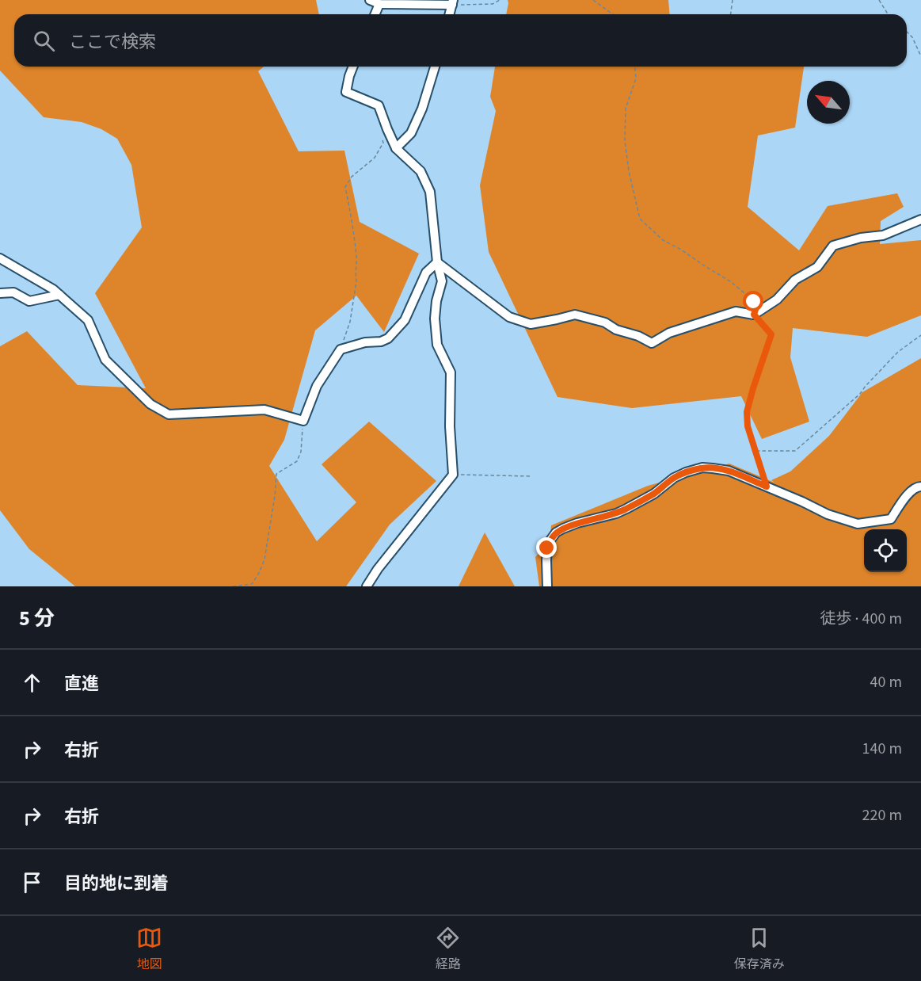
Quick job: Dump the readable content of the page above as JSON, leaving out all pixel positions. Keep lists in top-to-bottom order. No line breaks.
{"north":"top left","page":{"search":"ここで検索","heading":["5 分","徒歩 · 400 m"],"list":[["直進","40 m"],["右折","140 m"],["右折","220 m"],"目的地に到着"],"nav":["地図","経路","保存済み"]}}
